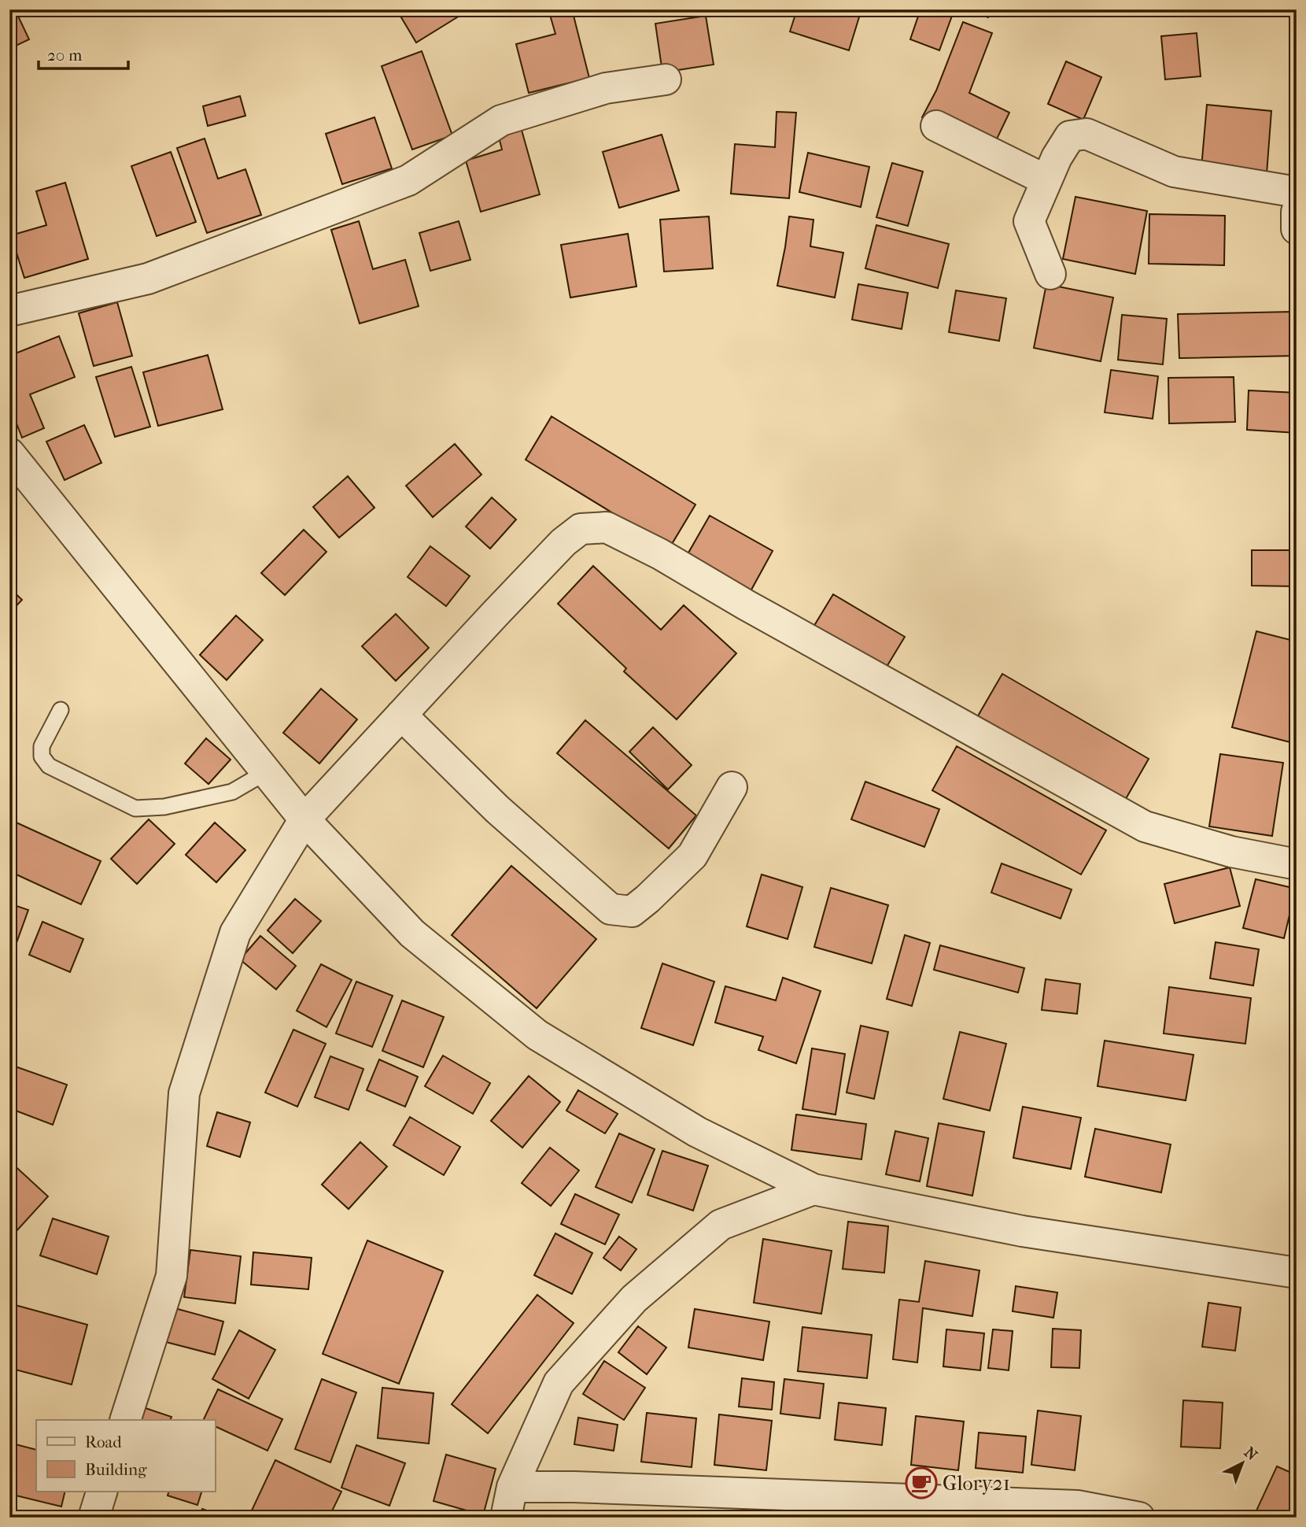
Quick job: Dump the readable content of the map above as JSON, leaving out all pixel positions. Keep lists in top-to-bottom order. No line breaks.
{"places":{"cafe":["Glory21"]},"legend":["Road","Building"],"scale_bar":"20 m","north":"top right"}
